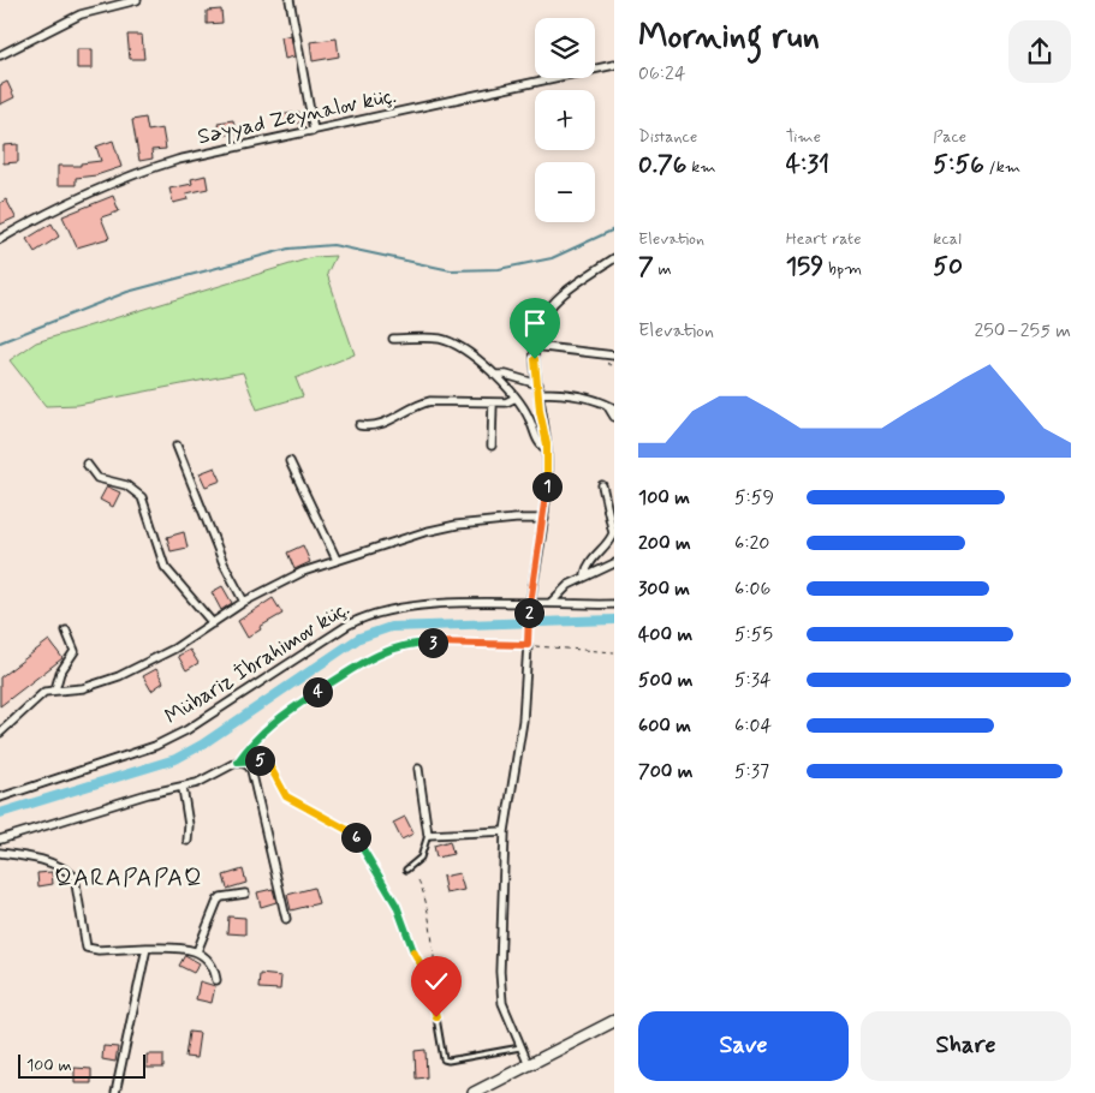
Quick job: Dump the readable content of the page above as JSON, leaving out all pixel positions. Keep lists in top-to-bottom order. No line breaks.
{"streets":{"street":["Səyyad Zeynalov küç.","Mübariz İbrahimov küç."]},"districts":["QARAPAPAQ"],"scale_bar":"100 m","page":{"heading":["Morning run","06:24"],"map_buttons":["+","−"],"stats":[["Distance","0.76 km"],["Time","4:31"],["Pace","5:56 /km"],["Elevation","7 m"],["Heart rate","159 bpm"],["kcal","50"]],"chart":["Elevation","250–255 m"],"pins":["1","2","3","4","5","6"],"list":[{"name":"100 m","note":"5:59"},{"name":"200 m","note":"6:20"},{"name":"300 m","note":"6:06"},{"name":"400 m","note":"5:55"},{"name":"500 m","note":"5:34"},{"name":"600 m","note":"6:04"},{"name":"700 m","note":"5:37"}],"buttons":["Save","Share"],"scale":"100 m"}}
